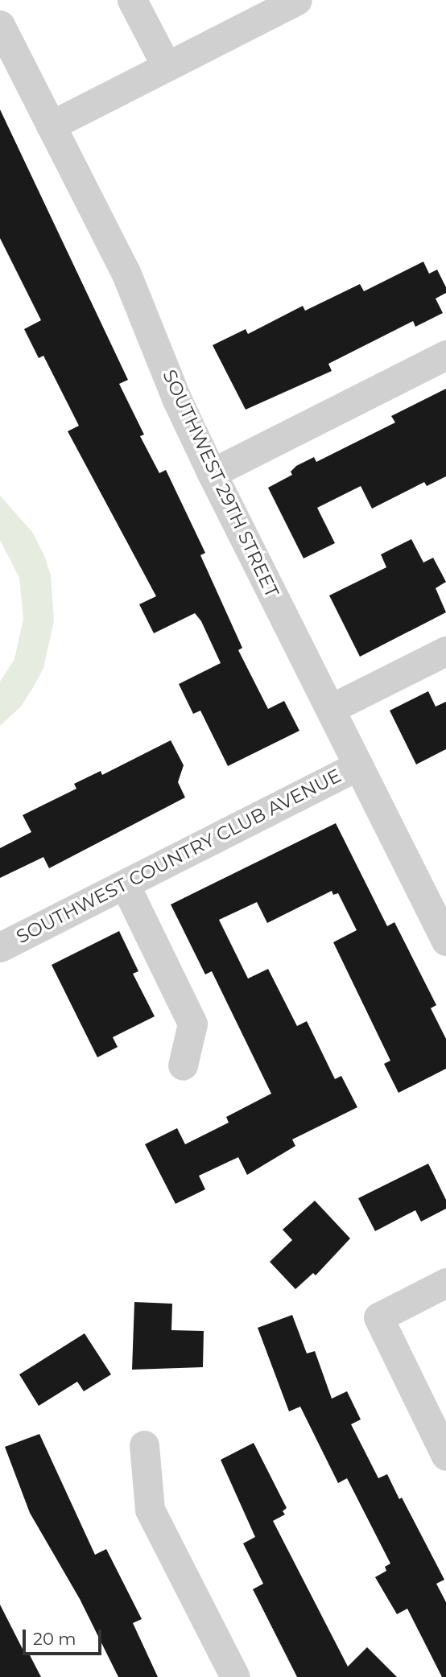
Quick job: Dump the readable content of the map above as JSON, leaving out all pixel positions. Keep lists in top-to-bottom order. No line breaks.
{"streets":{"street":["SOUTHWEST 29TH STREET","SOUTHWEST COUNTRY CLUB AVENUE"]},"crossings":[["SOUTHWEST 29TH STREET","SOUTHWEST COUNTRY CLUB AVENUE"]],"scale_bar":"20 m"}
